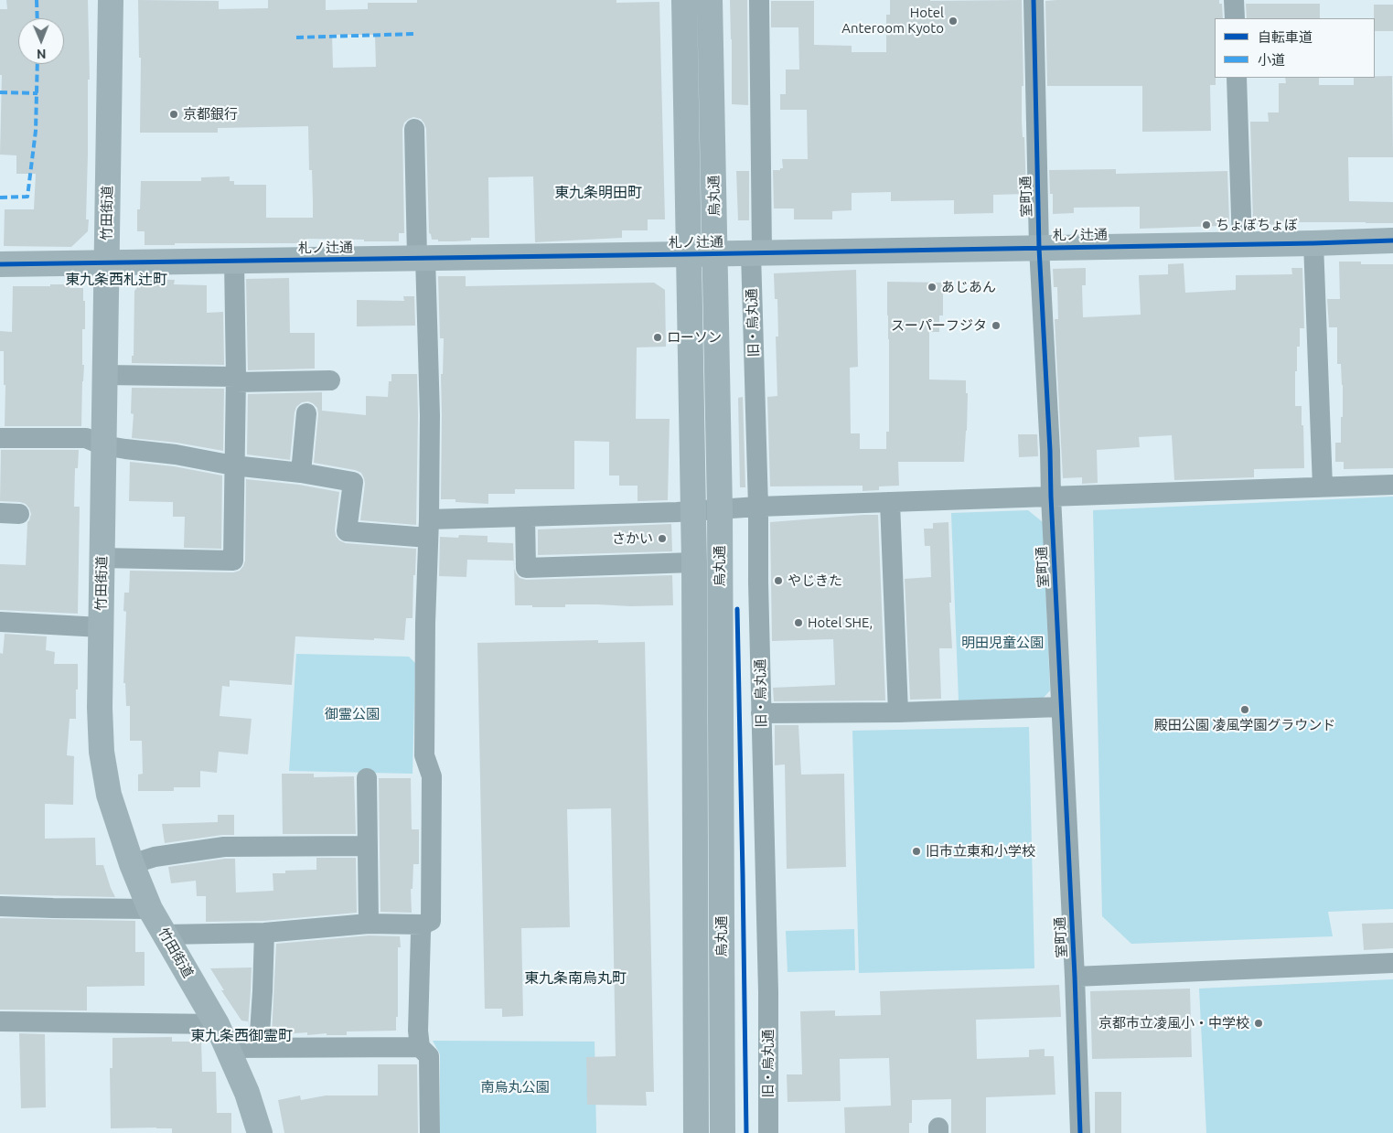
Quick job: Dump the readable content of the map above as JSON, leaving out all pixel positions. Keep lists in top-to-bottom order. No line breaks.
{"streets":{"street":["烏丸通","室町通","竹田街道","札ノ辻通","旧・烏丸通"]},"crossings":[["烏丸通","札ノ辻通"],["室町通","札ノ辻通"],["竹田街道","札ノ辻通"],["札ノ辻通","旧・烏丸通"]],"districts":["東九条明田町","東九条西札辻町","東九条南烏丸町","東九条西御霊町"],"parks":["明田児童公園","御霊公園","南烏丸公園"],"places":["Hotel Anteroom Kyoto","京都銀行","ちょぼちょぼ","あじあん","スーパーフジタ","ローソン","さかい","やじきた","Hotel SHE,","殿田公園 凌風学園グラウンド","旧市立東和小学校","京都市立凌風小・中学校"],"legend":["自転車道","小道"],"north":"bottom"}
